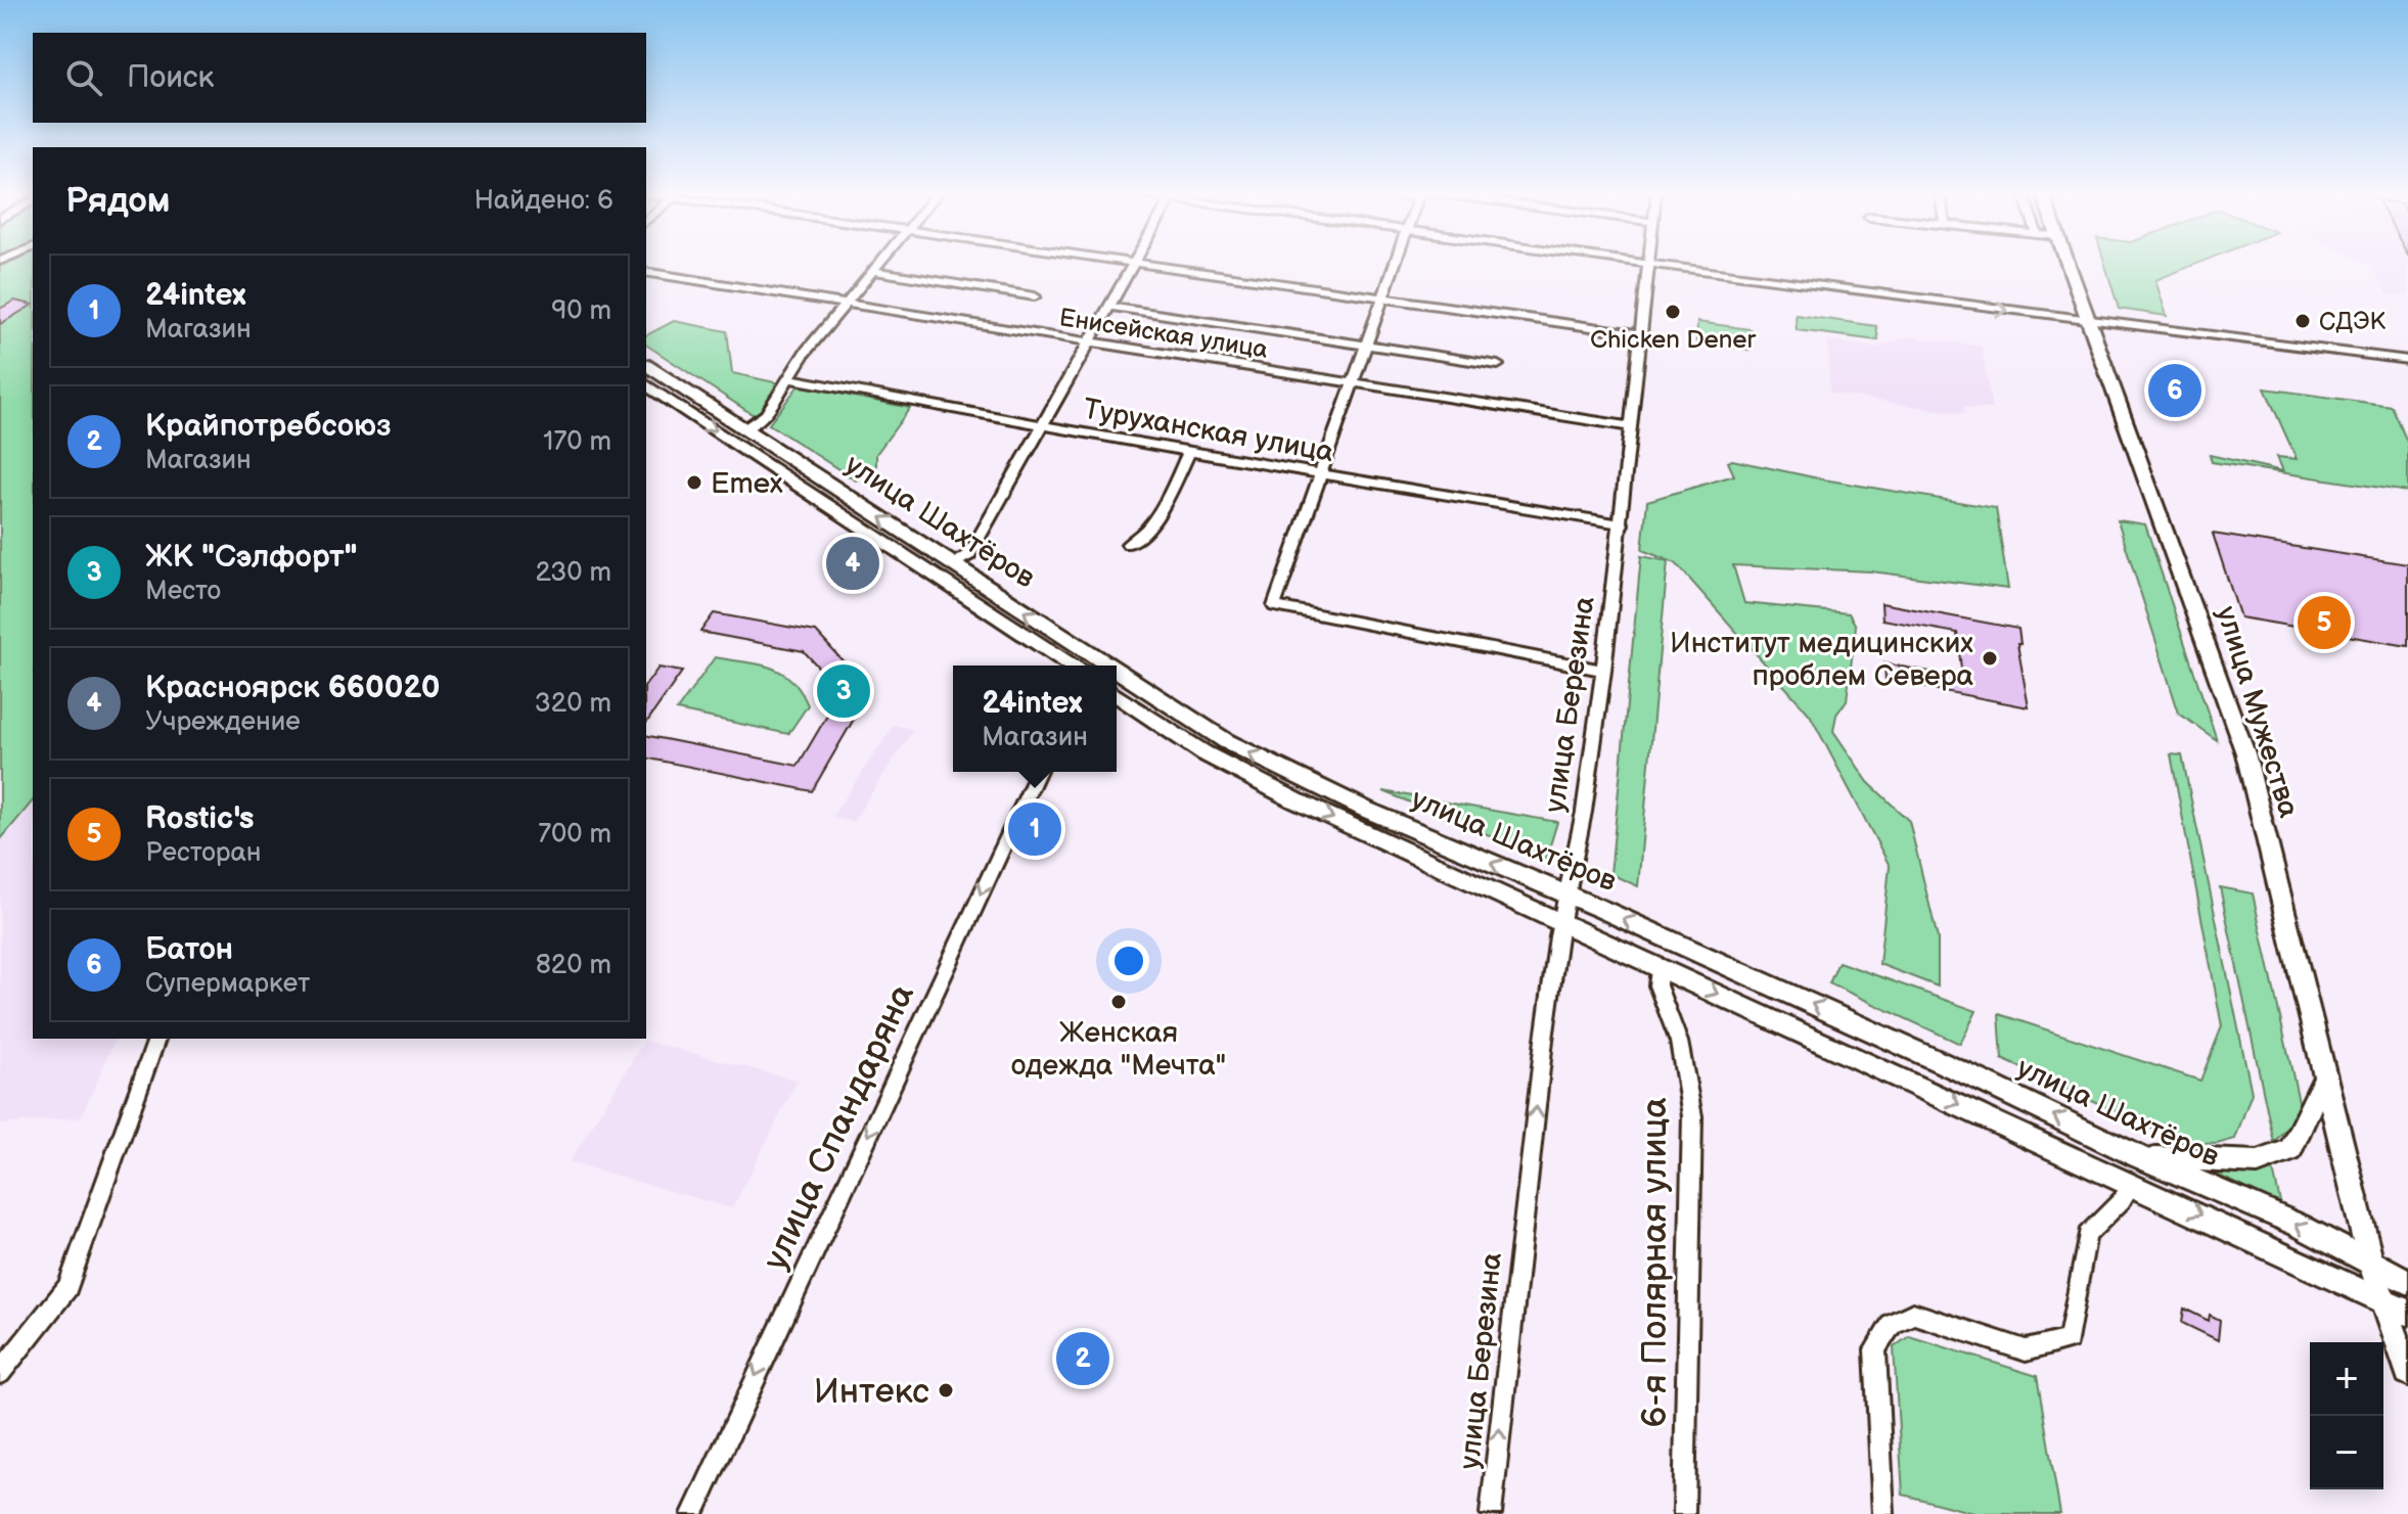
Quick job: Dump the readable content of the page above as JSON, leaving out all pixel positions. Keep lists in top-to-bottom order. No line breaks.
{"streets":{"main road":["улица Шахтёров","улица Мужества"],"street":["Енисейская улица","Туруханская улица","улица Березина","улица Спандаряна","6-я Полярная улица"]},"crossings":[["Енисейская улица","улица Березина"],["Туруханская улица","улица Березина"],["улица Шахтёров","улица Березина"],["улица Шахтёров","улица Мужества"],["улица Шахтёров","6-я Полярная улица"]],"one_way":["улица Березина","улица Спандаряна"],"places":["Chicken Dener","СДЭК","Emex","Институт медицинских проблем Севера","Женская одежда \"Мечта\"","Интекс"],"page":{"search":"Поиск","heading":["Рядом","Найдено: 6"],"list":[{"mark":"1","name":"24intex","note":"Магазин","value":"90 m"},{"mark":"2","name":"Крайпотребсоюз","note":"Магазин","value":"170 m"},{"mark":"3","name":"ЖК \"Сэлфорт\"","note":"Место","value":"230 m"},{"mark":"4","name":"Красноярск 660020","note":"Учреждение","value":"320 m"},{"mark":"5","name":"Rostic's","note":"Ресторан","value":"700 m"},{"mark":"6","name":"Батон","note":"Супермаркет","value":"820 m"}],"pins":["6","4","5","3","1","2"],"popup":["24intex","Магазин"],"map_buttons":["+","−"]}}
